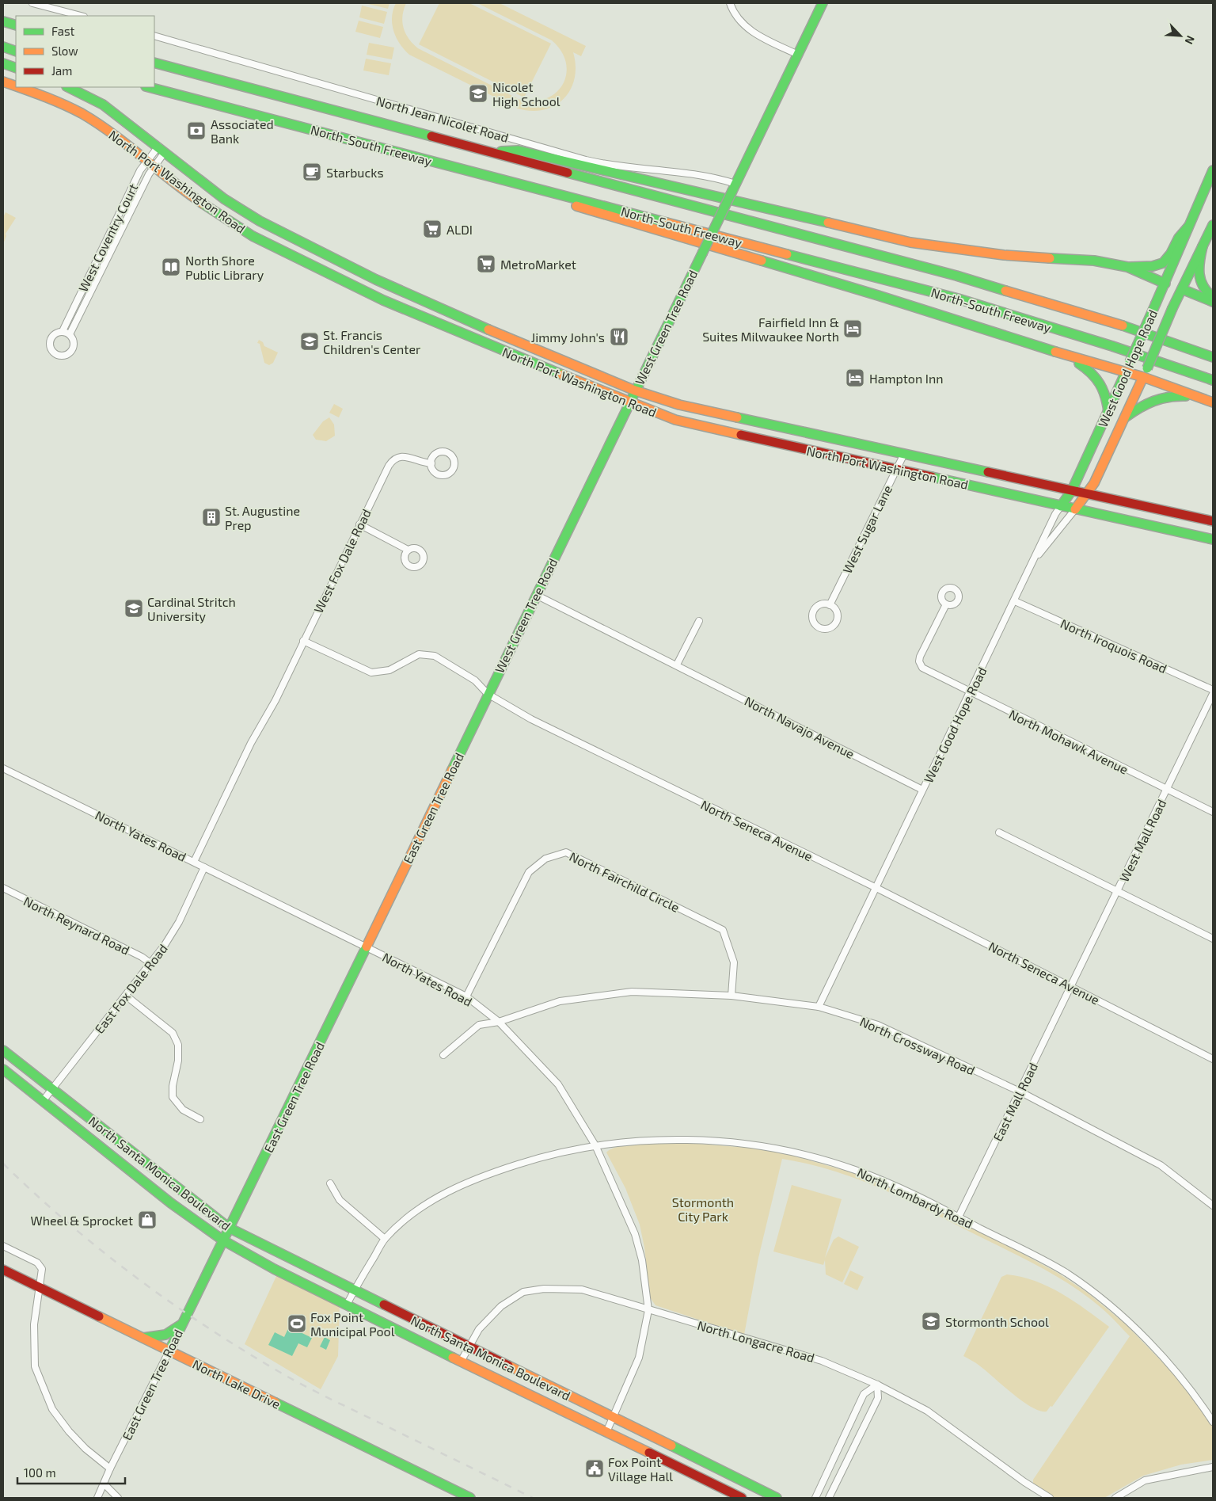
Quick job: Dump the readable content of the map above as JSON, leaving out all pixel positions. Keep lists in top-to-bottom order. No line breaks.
{"streets":{"main road":["North-South Freeway","North Port Washington Road","West Green Tree Road","West Good Hope Road","East Green Tree Road","North Santa Monica Boulevard","North Lake Drive"],"street":["North Jean Nicolet Road","West Coventry Court","West Sugar Lane","West Fox Dale Road","North Iroquois Road","North Navajo Avenue","North Mohawk Avenue","North Seneca Avenue","North Yates Road","West Mall Road","North Fairchild Circle","North Reynard Road","East Fox Dale Road","North Crossway Road","East Mall Road","North Lombardy Road","North Longacre Road"]},"crossings":[["North Jean Nicolet Road","West Green Tree Road"],["North Port Washington Road","West Coventry Court"],["North Port Washington Road","West Green Tree Road"],["North Port Washington Road","West Good Hope Road"],["North Port Washington Road","West Sugar Lane"],["West Green Tree Road","North Navajo Avenue"],["West Green Tree Road","East Green Tree Road"],["West Green Tree Road","North Seneca Avenue"],["West Good Hope Road","North Iroquois Road"],["West Good Hope Road","North Navajo Avenue"],["West Good Hope Road","North Mohawk Avenue"],["West Good Hope Road","North Seneca Avenue"],["West Good Hope Road","North Crossway Road"],["West Fox Dale Road","North Seneca Avenue"],["West Fox Dale Road","North Yates Road"],["North Mohawk Avenue","West Mall Road"],["East Green Tree Road","North Seneca Avenue"],["East Green Tree Road","North Yates Road"],["East Green Tree Road","North Santa Monica Boulevard"],["East Green Tree Road","North Lake Drive"],["North Seneca Avenue","West Mall Road"],["North Seneca Avenue","East Mall Road"],["North Yates Road","North Fairchild Circle"],["North Yates Road","East Fox Dale Road"],["North Yates Road","North Crossway Road"],["North Yates Road","North Santa Monica Boulevard"],["North Yates Road","North Lombardy Road"],["North Yates Road","North Longacre Road"],["West Mall Road","East Mall Road"],["North Fairchild Circle","North Crossway Road"],["North Reynard Road","East Fox Dale Road"],["East Fox Dale Road","North Santa Monica Boulevard"],["North Crossway Road","East Mall Road"],["East Mall Road","North Lombardy Road"],["North Santa Monica Boulevard","North Lombardy Road"],["North Santa Monica Boulevard","North Longacre Road"]],"parks":["Stormonth City Park"],"places":{"school or university":["Nicolet High School","St. Francis Children's Center","Cardinal Stritch University","Stormonth School"],"bank":["Associated Bank"],"cafe":["Starbucks"],"supermarket":["ALDI","MetroMarket"],"library":["North Shore Public Library"],"hotel":["Fairfield Inn & Suites Milwaukee North","Hampton Inn"],"restaurant":["Jimmy John's"],"building":["St. Augustine Prep"],"shop":["Wheel & Sprocket"],"sports":["Fox Point Municipal Pool"],"public building":["Fox Point Village Hall"]},"legend":["Fast","Slow","Jam"],"scale_bar":"100 m","north":"bottom right"}
